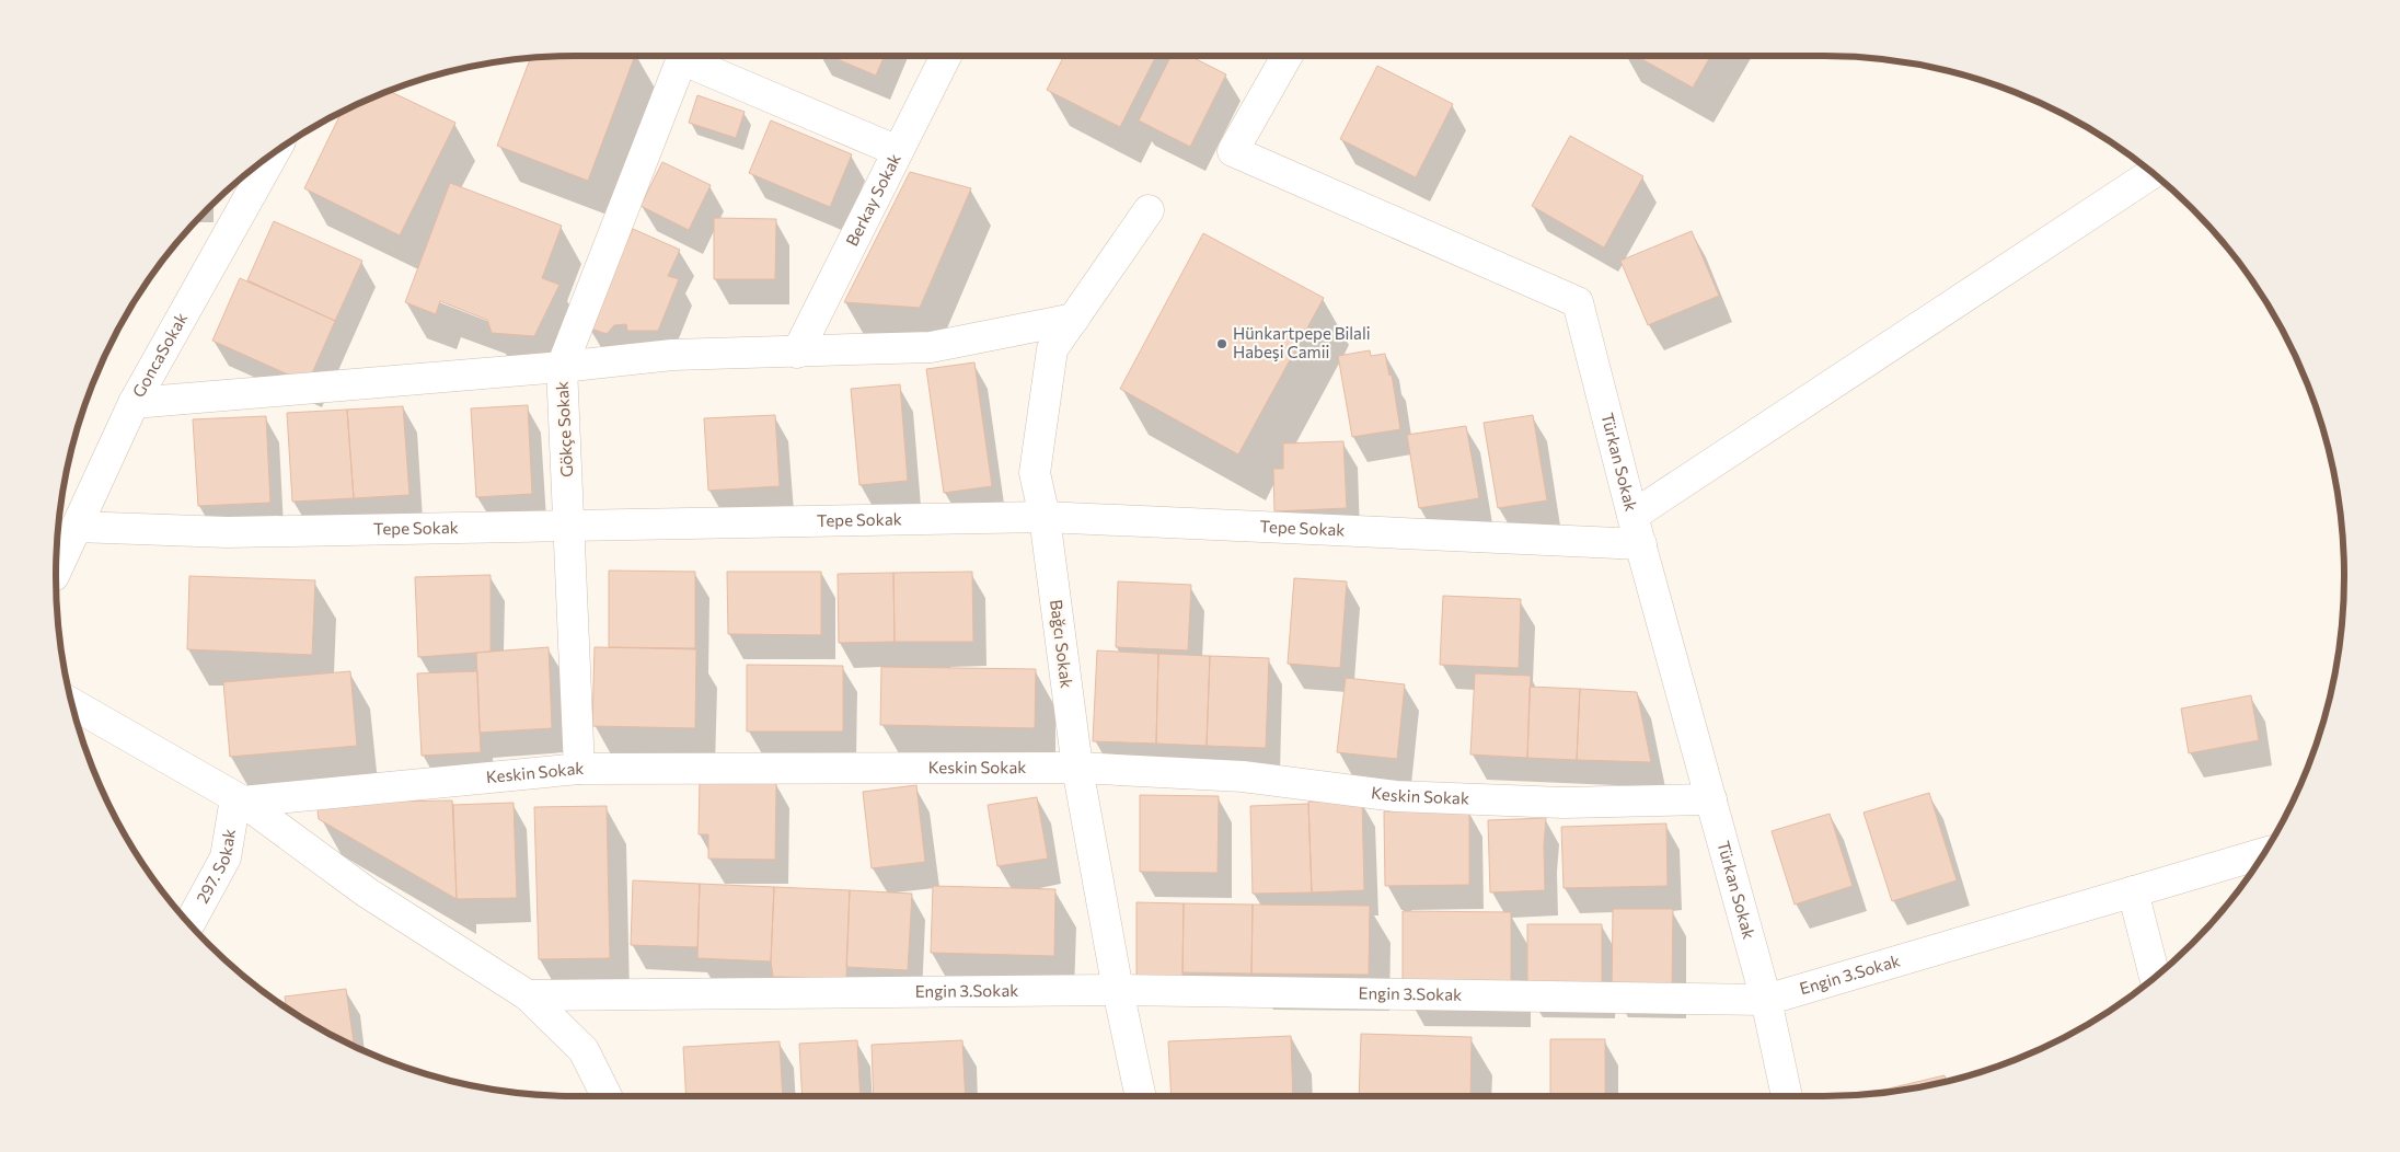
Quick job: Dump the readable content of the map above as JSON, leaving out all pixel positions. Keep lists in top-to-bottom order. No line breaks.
{"streets":{"street":["Berkay Sokak","GoncaSokak","Gökçe Sokak","Türkan Sokak","Tepe Sokak","Bağcı Sokak","Keskin Sokak","297. Sokak","Engin 3.Sokak"]},"crossings":[["GoncaSokak","Tepe Sokak"],["Gökçe Sokak","Tepe Sokak"],["Gökçe Sokak","Keskin Sokak"],["Türkan Sokak","Tepe Sokak"],["Türkan Sokak","Keskin Sokak"],["Türkan Sokak","Engin 3.Sokak"],["Tepe Sokak","Bağcı Sokak"],["Bağcı Sokak","Keskin Sokak"],["Bağcı Sokak","Engin 3.Sokak"],["Keskin Sokak","297. Sokak"]],"places":["Hünkartpepe Bilali Habeşi Camii"]}
